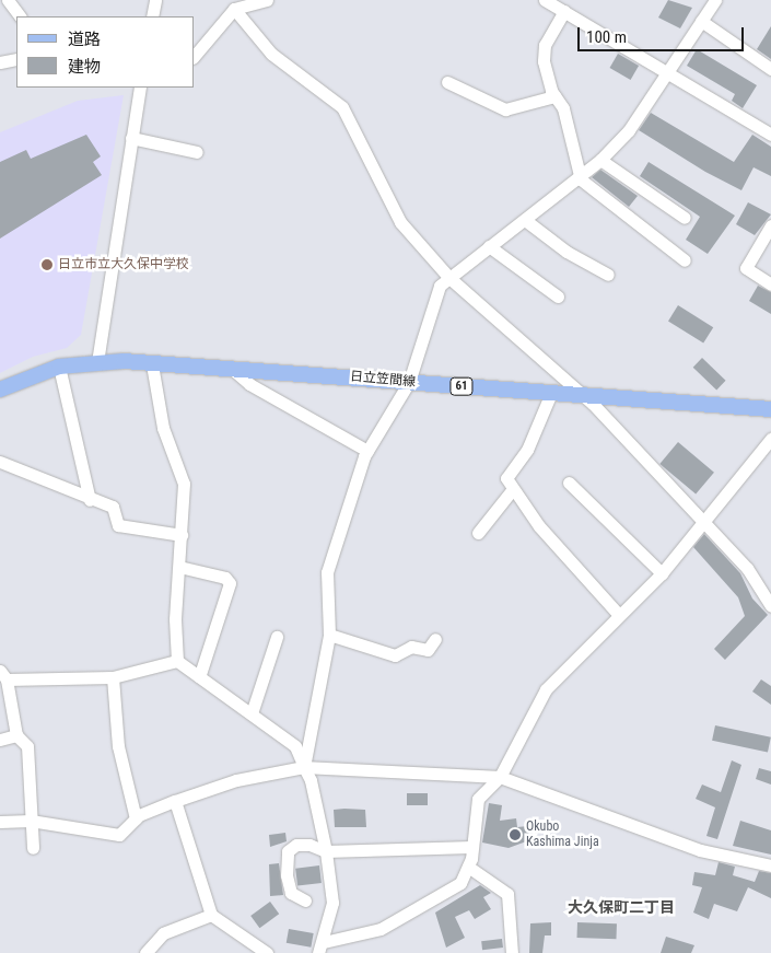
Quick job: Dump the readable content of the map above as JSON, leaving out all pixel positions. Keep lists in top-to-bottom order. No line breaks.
{"streets":{"main road":["日立笠間線","61"]},"districts":["大久保町二丁目"],"places":["日立市立大久保中学校","Okubo Kashima Jinja"],"legend":["道路","建物"],"scale_bar":"100 m"}
